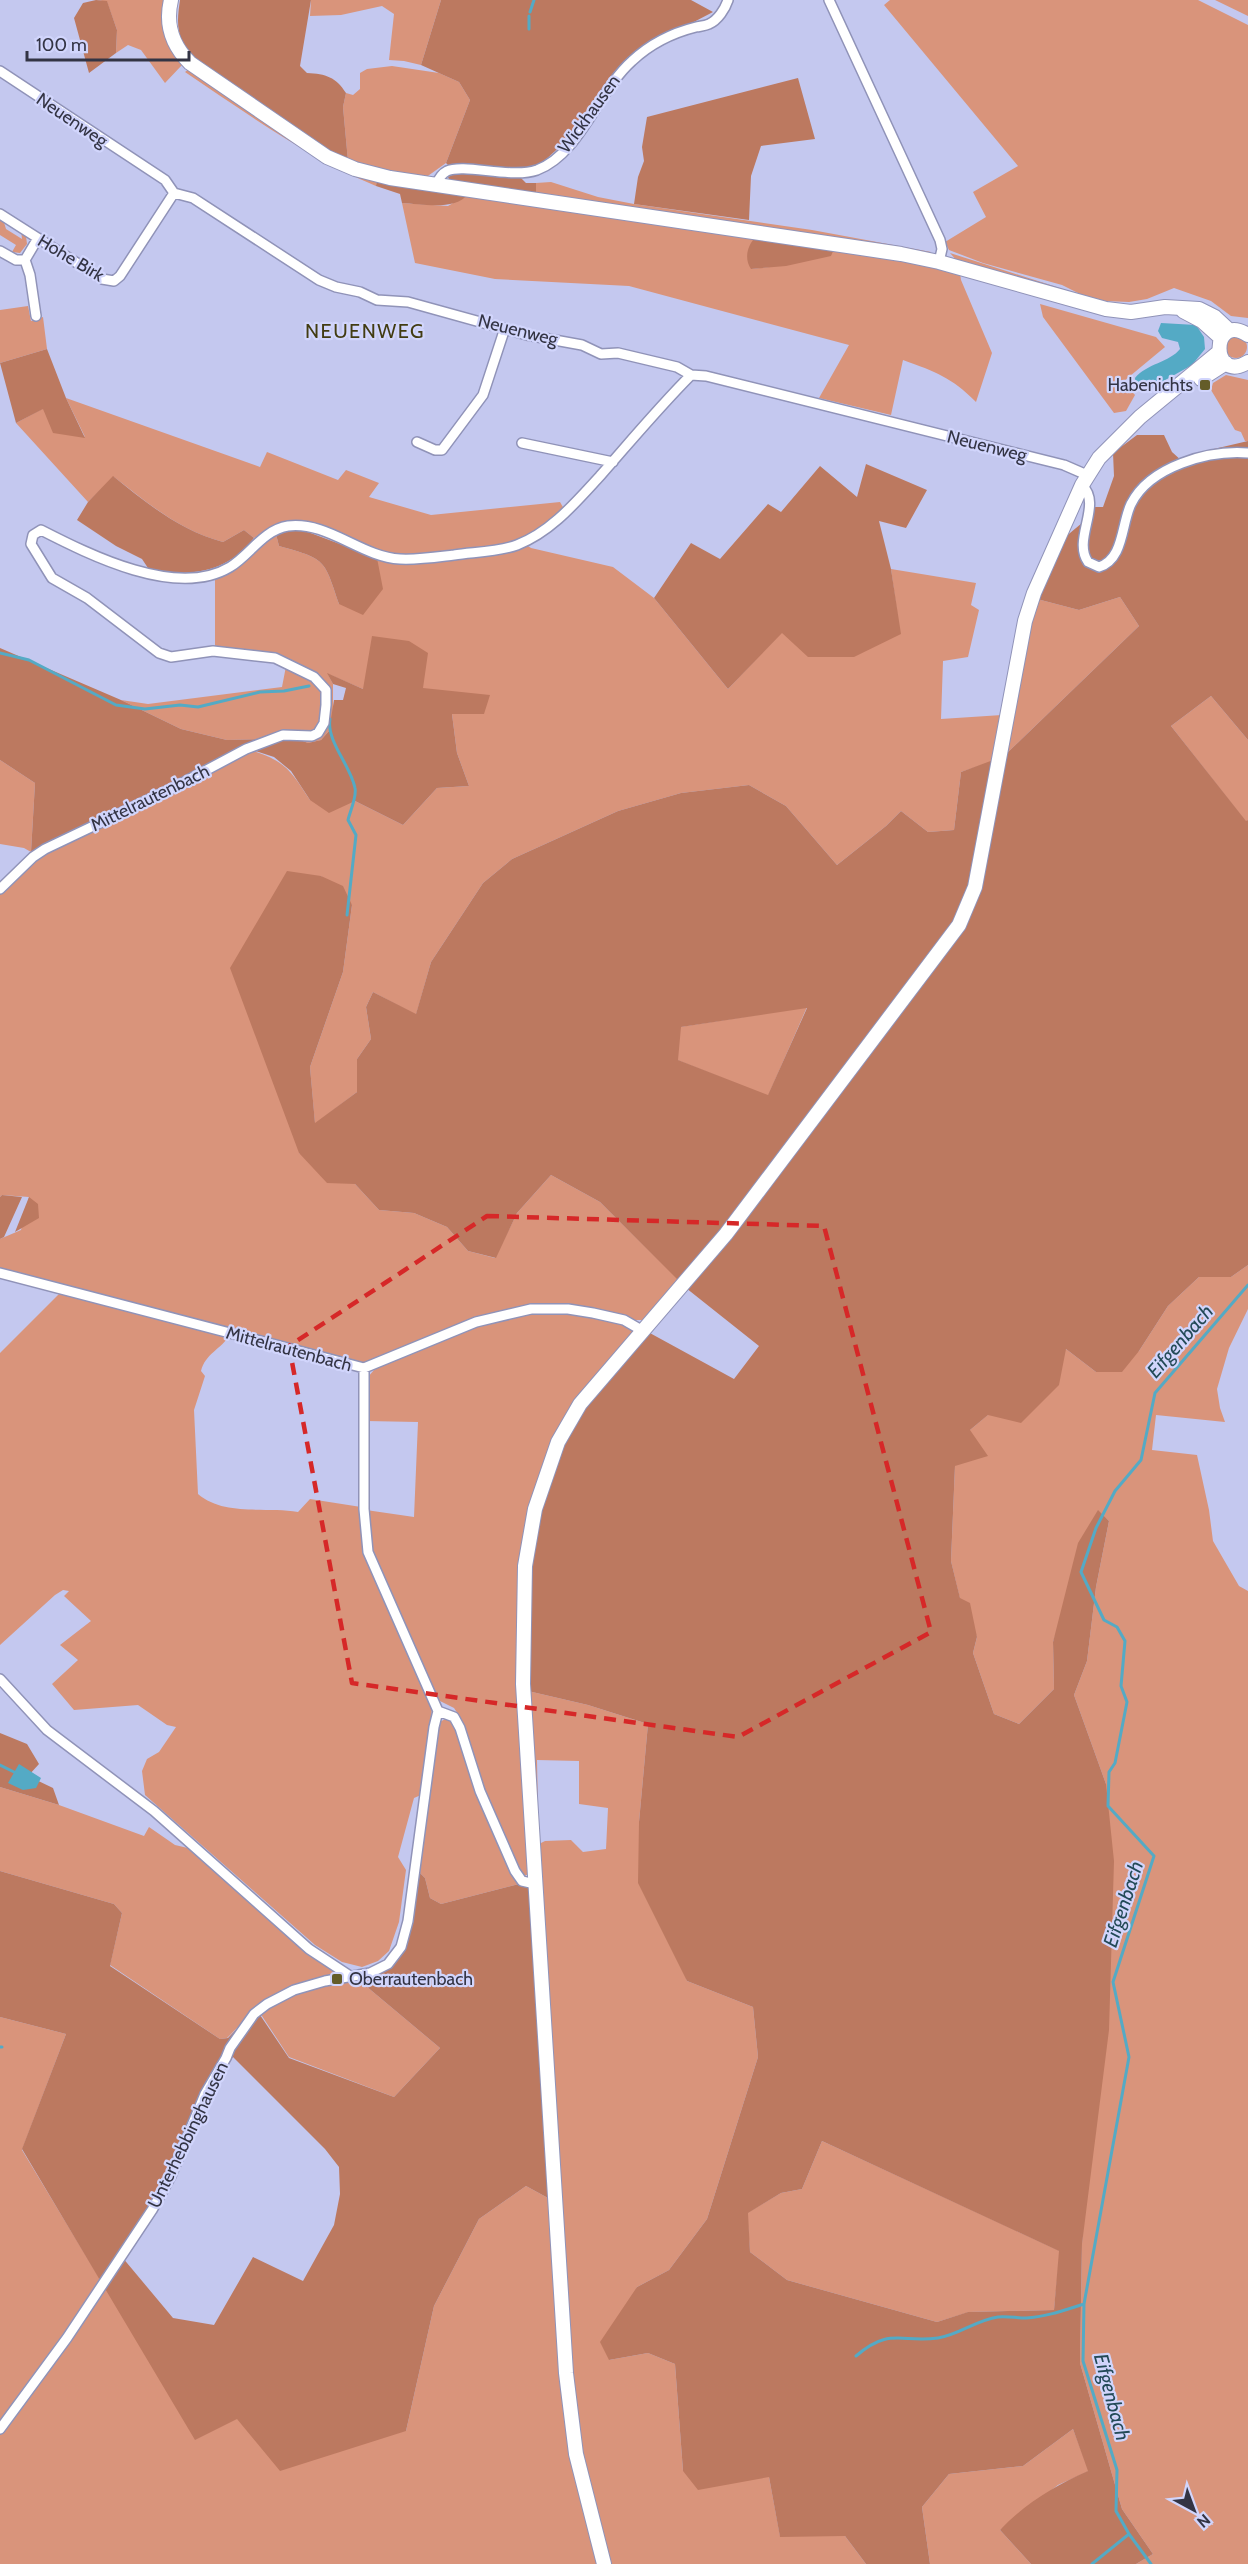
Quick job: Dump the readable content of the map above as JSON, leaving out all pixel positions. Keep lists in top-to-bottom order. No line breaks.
{"streets":{"street":["Wickhausen","Neuenweg","Hohe Birk","Mittelrautenbach","Unterhebbinghausen"]},"crossings":[["Neuenweg","Hohe Birk"]],"districts":["NEUENWEG"],"water":["Eifgenbach"],"places":{"transit":["Habenichts","Oberrautenbach"]},"scale_bar":"100 m","north":"bottom right"}
